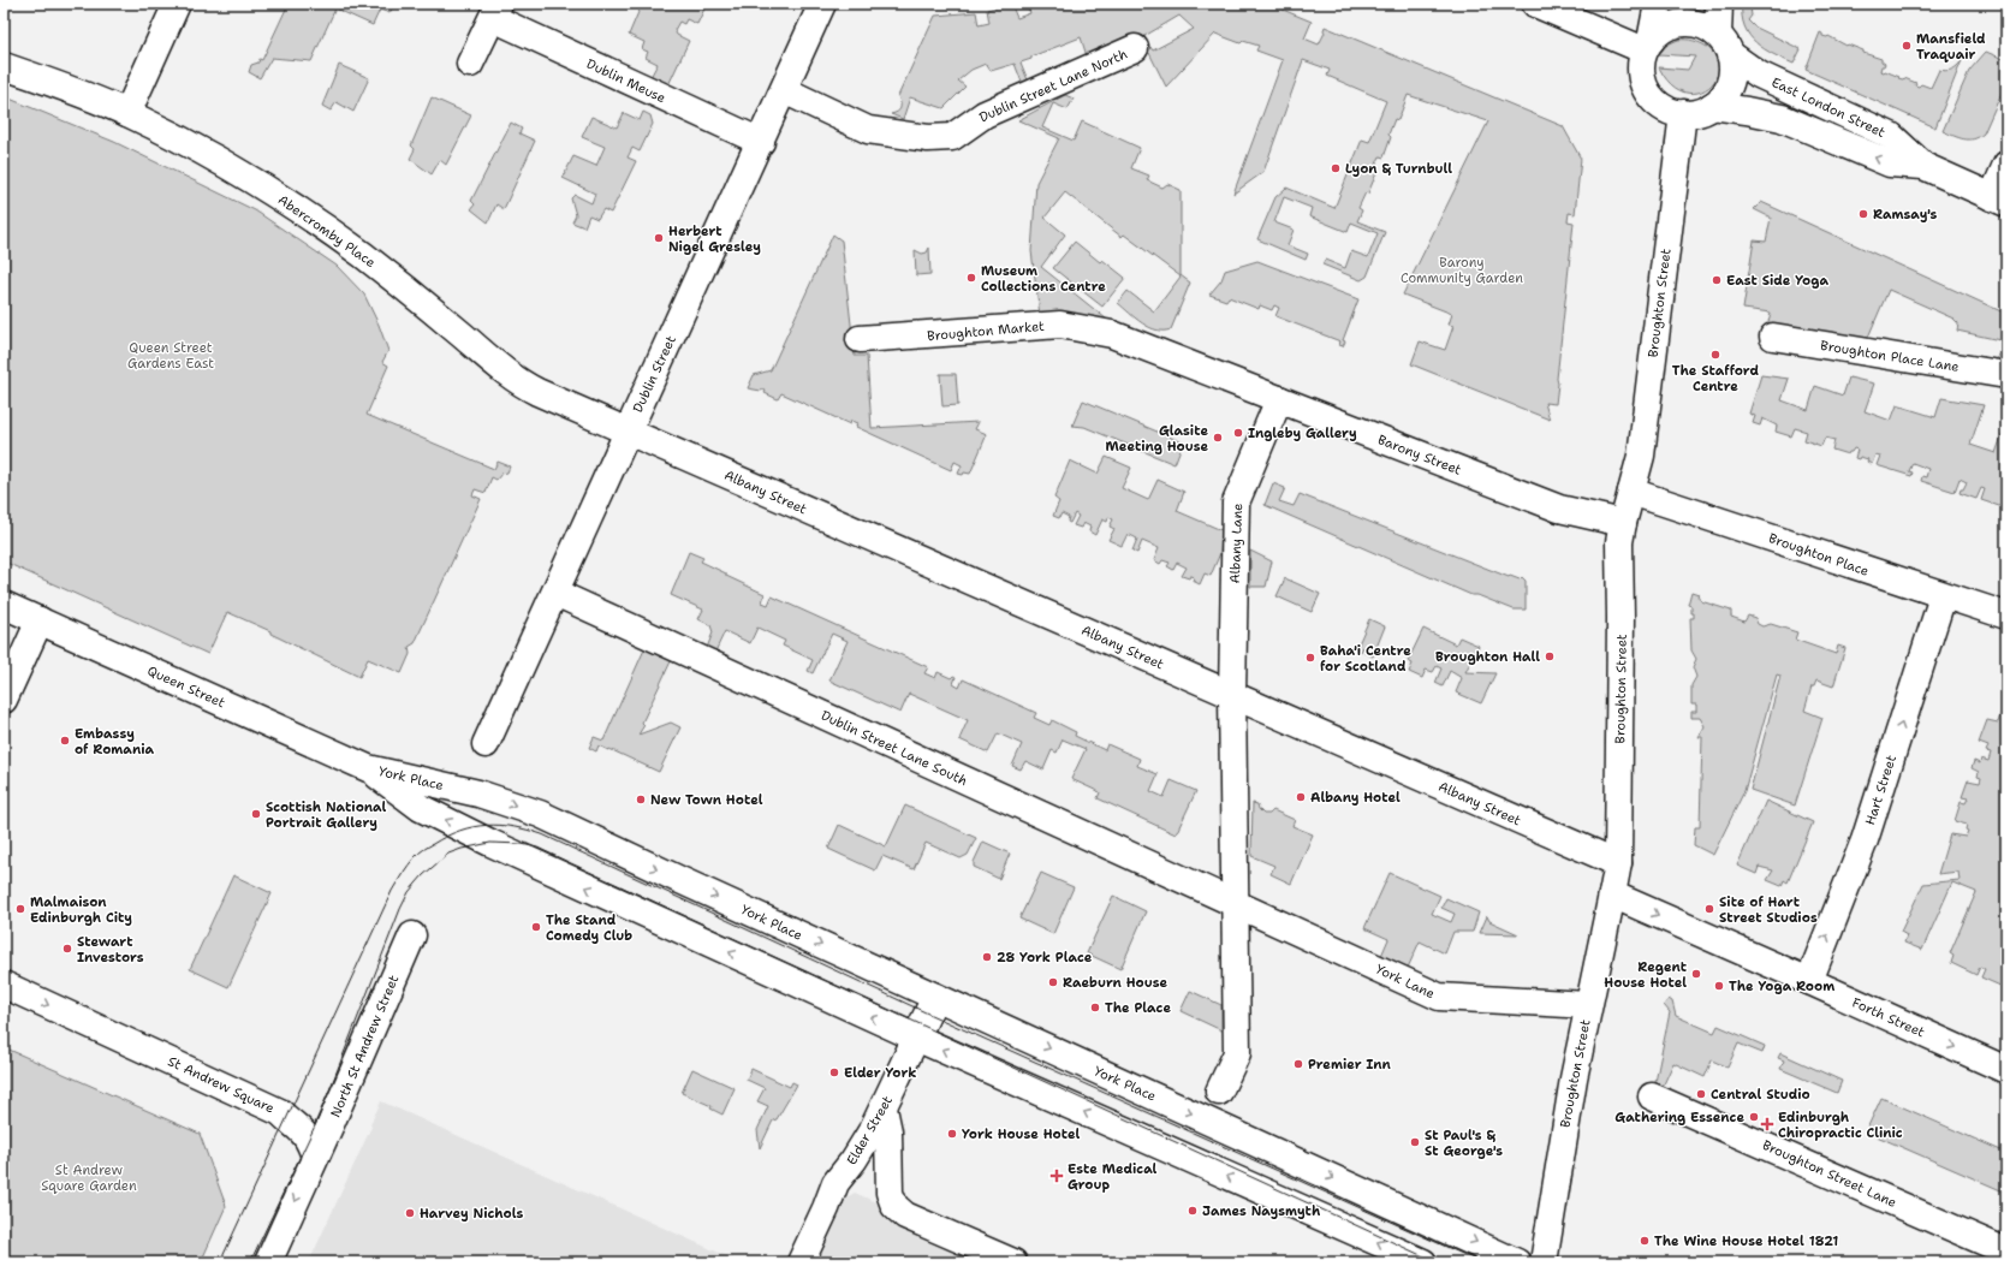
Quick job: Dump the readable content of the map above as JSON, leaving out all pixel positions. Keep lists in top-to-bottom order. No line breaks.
{"streets":{"street":["Dublin Meuse","Dublin Street Lane North","East London Street","Abercromby Place","Broughton Street","Broughton Market","Broughton Place Lane","Dublin Street","Barony Street","Albany Street","Albany Lane","Broughton Place","Queen Street","Dublin Street Lane South","York Place","Hart Street","York Lane","Forth Street","North St Andrew Street","St Andrew Square","Elder Street","Broughton Street Lane"]},"crossings":[["Dublin Meuse","Dublin Street"],["Dublin Street Lane North","Dublin Street"],["East London Street","Broughton Street"],["Abercromby Place","Dublin Street"],["Abercromby Place","Albany Street"],["Broughton Street","Barony Street"],["Broughton Street","Albany Street"],["Broughton Street","Broughton Place"],["Broughton Street","York Lane"],["Broughton Street","Forth Street"],["Broughton Market","Barony Street"],["Dublin Street","Albany Street"],["Dublin Street","Dublin Street Lane South"],["Barony Street","Albany Lane"],["Albany Street","Albany Lane"],["Broughton Place","Hart Street"],["Queen Street","York Place"],["Dublin Street Lane South","York Lane"],["York Place","Elder Street"],["Hart Street","Forth Street"],["North St Andrew Street","St Andrew Square"]],"one_way":["Hart Street","Forth Street","St Andrew Square"],"parks":["Barony Community Garden","Queen Street Gardens East","St Andrew Square Garden"],"places":{"other":["Mansfield Traquair","Lyon & Turnbull","Ramsay's","Herbert Nigel Gresley","Museum Collections Centre","East Side Yoga","The Stafford Centre","Ingleby Gallery","Glasite Meeting House","Broughton Hall","Baha'i Centre for Scotland","Embassy of Romania","Albany Hotel","New Town Hotel","Scottish National Portrait Gallery","Malmaison Edinburgh City","Site of Hart Street Studios","The Stand Comedy Club","Stewart Investors","28 York Place","Regent House Hotel","Raeburn House","The Yoga Room","The Place","Premier Inn","Elder York","Central Studio","Gathering Essence","York House Hotel","St Paul's & St George's","James Naysmyth","Harvey Nichols","The Wine House Hotel 1821"],"health":["Edinburgh Chiropractic Clinic","Este Medical Group"]}}
